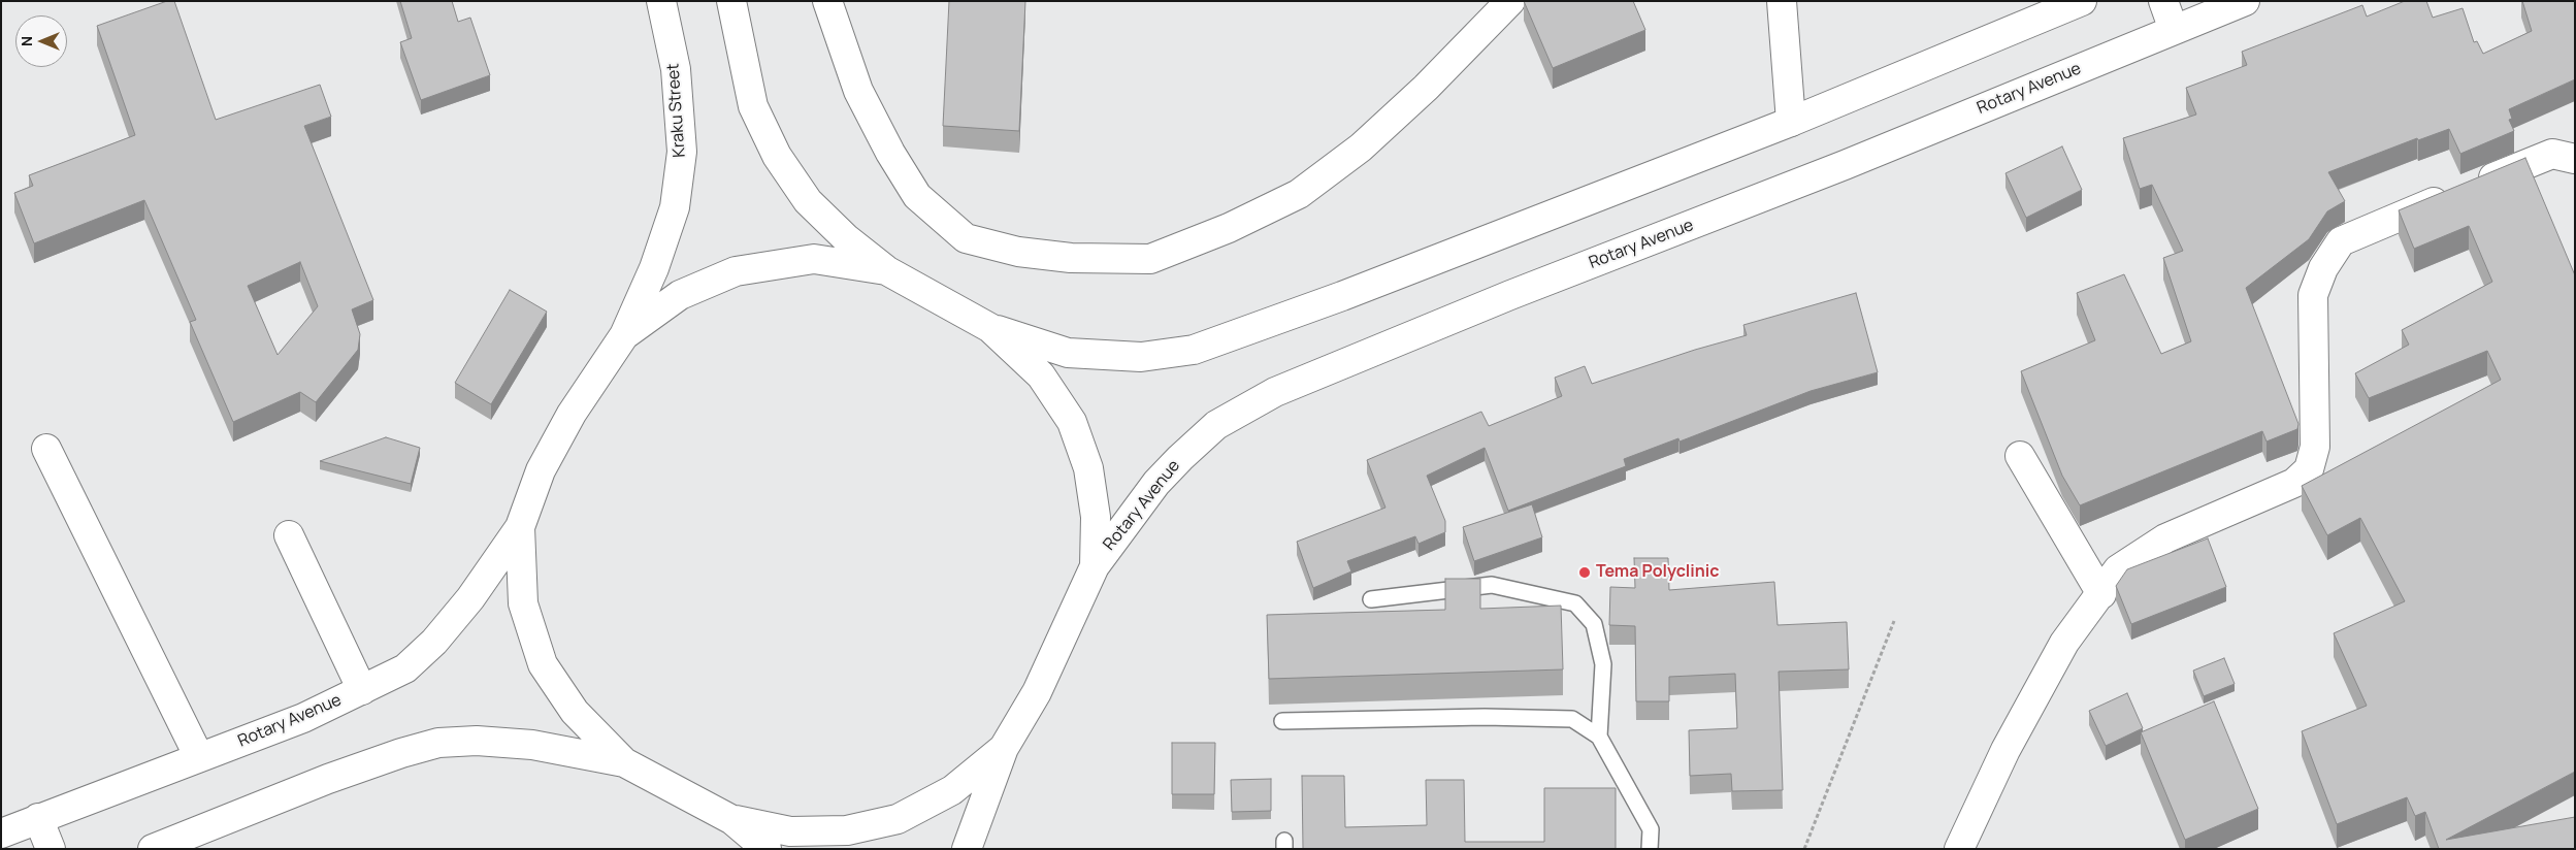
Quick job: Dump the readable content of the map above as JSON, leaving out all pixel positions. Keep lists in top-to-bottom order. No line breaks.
{"streets":{"main road":["Rotary Avenue","Kraku Street"]},"places":["Tema Polyclinic"],"north":"left"}
